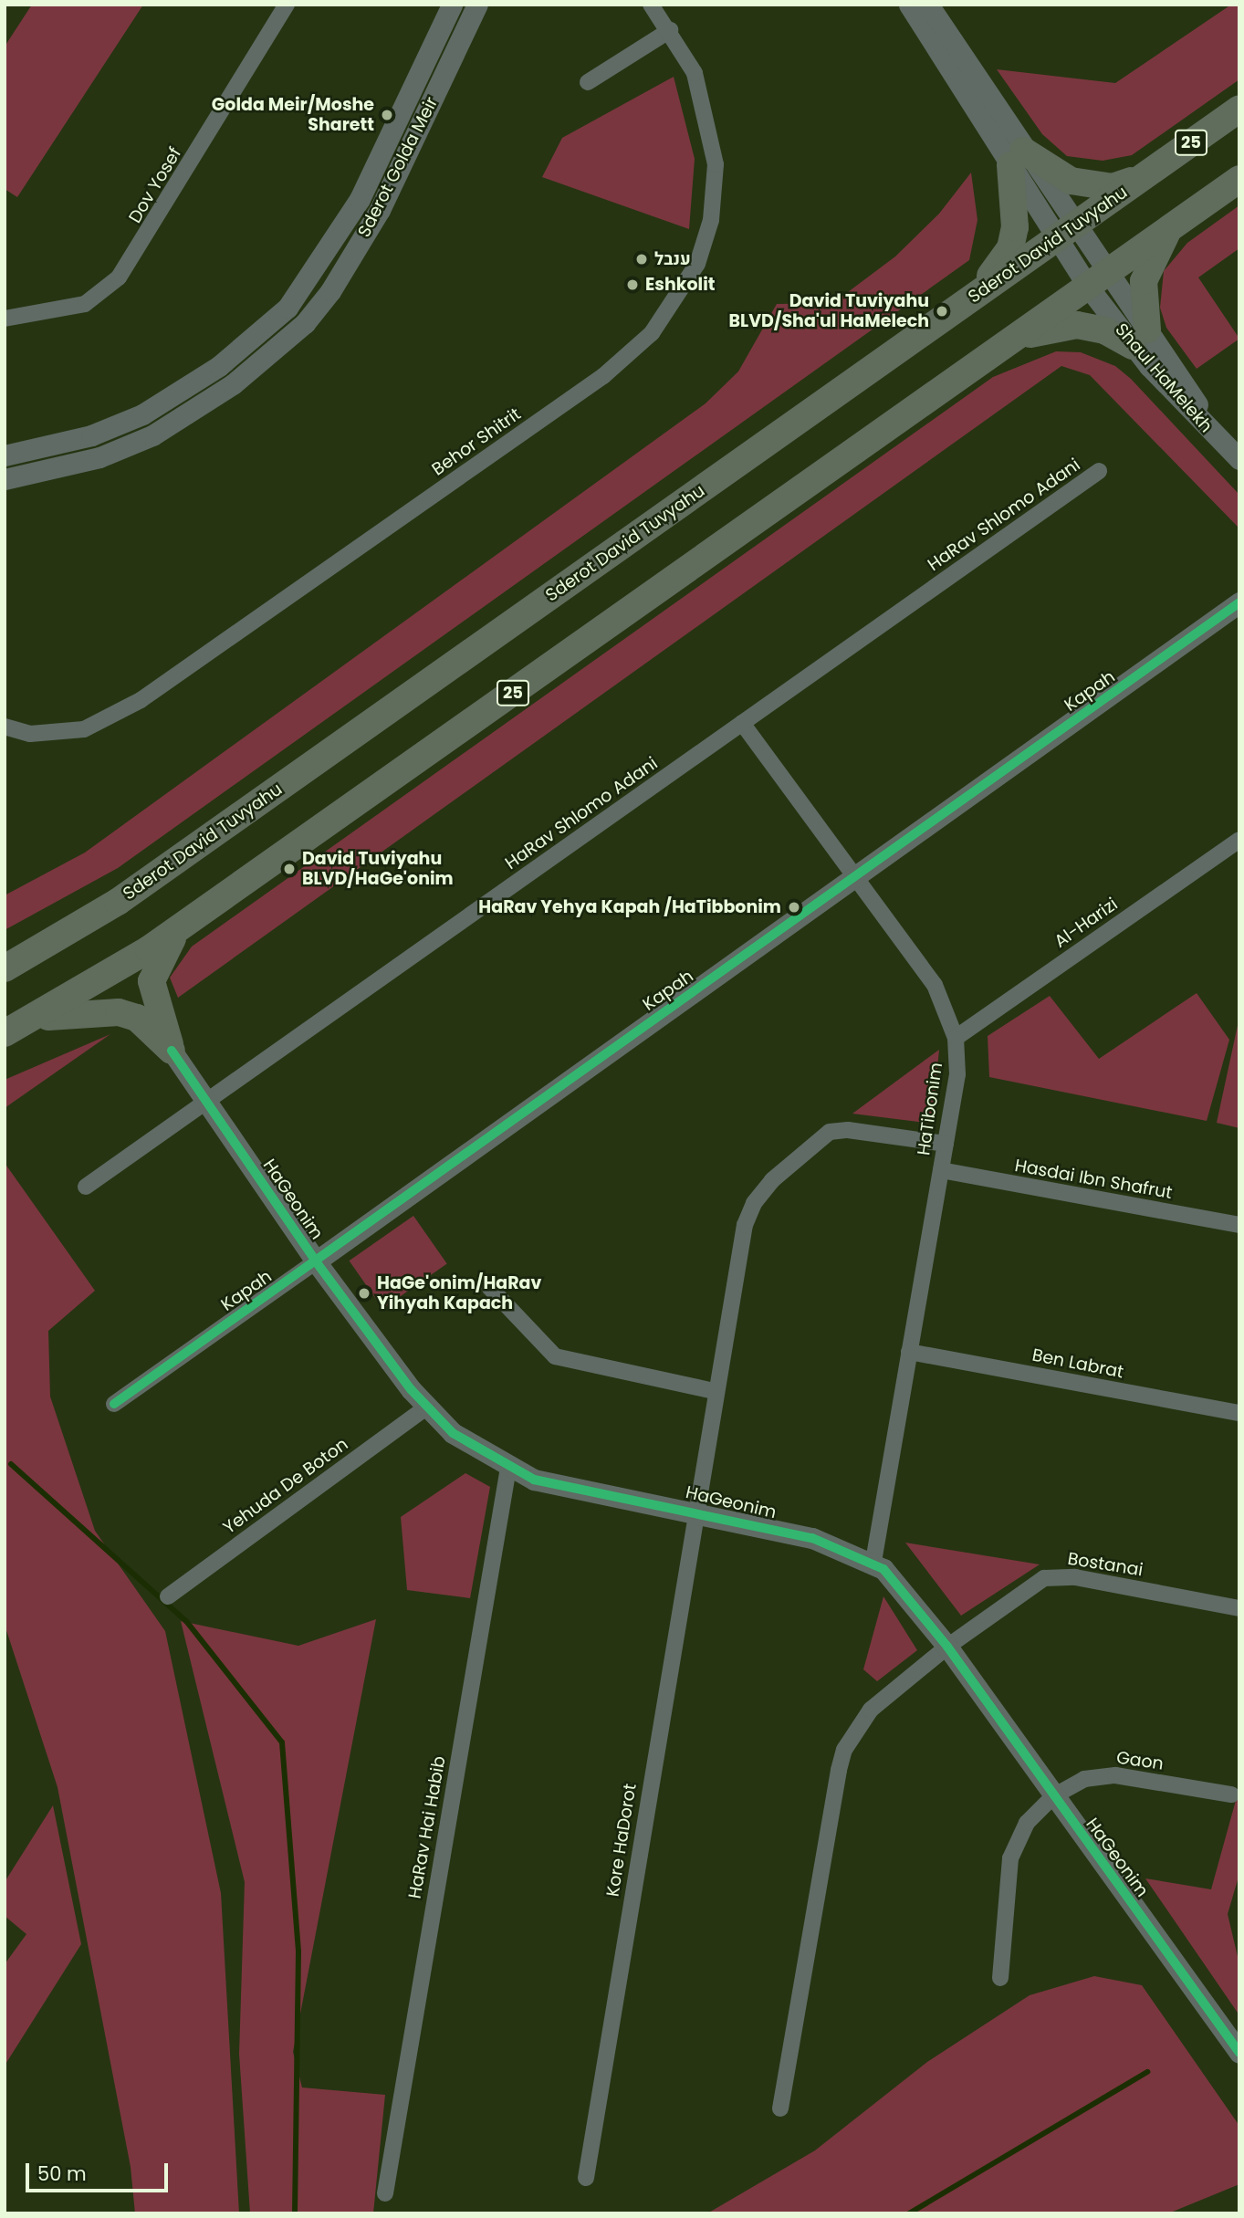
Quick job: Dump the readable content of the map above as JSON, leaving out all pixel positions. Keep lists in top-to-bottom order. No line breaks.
{"streets":{"highway":["25","Sderot David Tuvyahu"],"street":["Sderot Golda Meir","Dov Yosef","Shaul HaMelekh","Behor Shitrit","HaRav Shlomo Adani","Kapah","Al-Harizi","HaTibonim","Hasdai Ibn Shafrut","HaGeonim","Ben Labrat","Yehuda De Boton","Bostanai","Gaon","HaRav Hai Habib","Kore HaDorot"]},"crossings":[["25","Shaul HaMelekh"],["Sderot David Tuvyahu","Shaul HaMelekh"],["HaRav Shlomo Adani","HaTibonim"],["HaRav Shlomo Adani","HaGeonim"],["Kapah","HaTibonim"],["Kapah","HaGeonim"],["Al-Harizi","HaTibonim"],["HaTibonim","Hasdai Ibn Shafrut"],["HaTibonim","HaGeonim"],["HaTibonim","Ben Labrat"],["HaTibonim","Kore HaDorot"],["HaGeonim","Yehuda De Boton"],["HaGeonim","Bostanai"],["HaGeonim","Gaon"],["HaGeonim","HaRav Hai Habib"],["HaGeonim","Kore HaDorot"]],"places":["Golda Meir/Moshe Sharett","ענבל","Eshkolit","David Tuviyahu BLVD/Sha'ul HaMelech","David Tuviyahu BLVD/HaGe'onim","HaRav Yehya Kapah /HaTibbonim","HaGe'onim/HaRav Yihyah Kapach"],"scale_bar":"50 m"}
